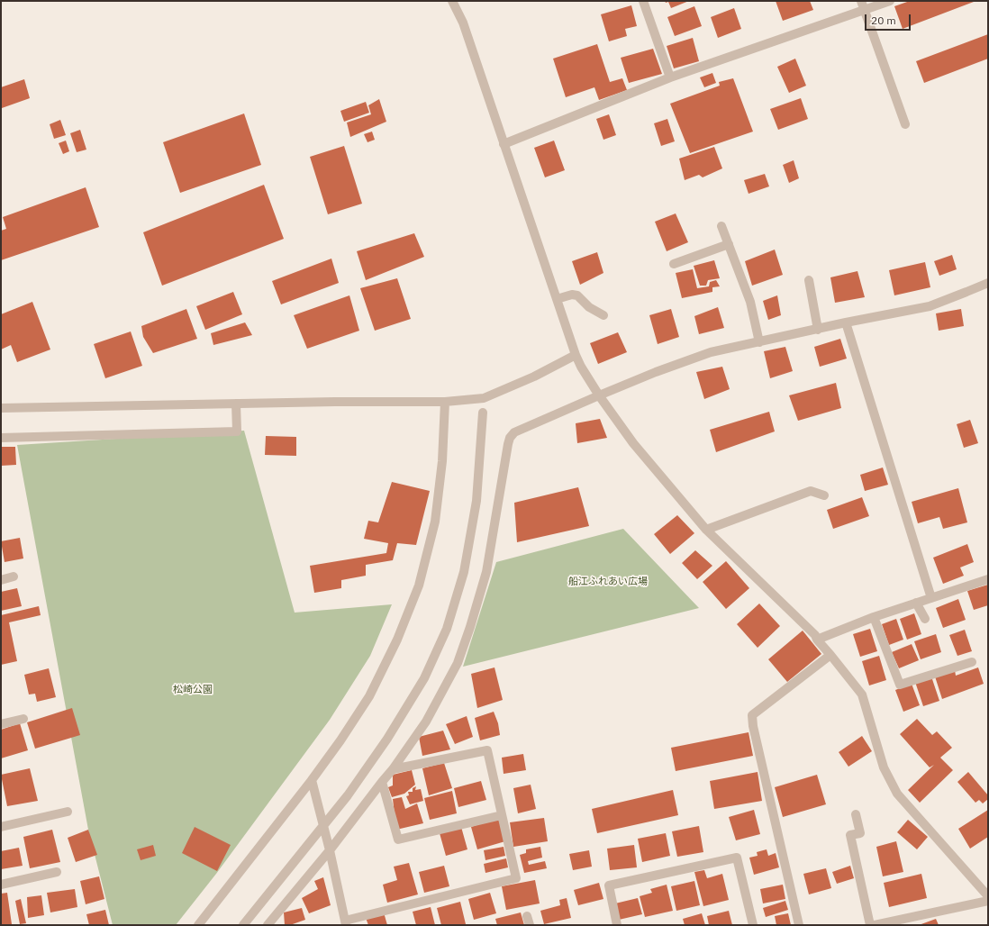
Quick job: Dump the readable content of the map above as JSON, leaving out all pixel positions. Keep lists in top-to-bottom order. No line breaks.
{"parks":["船江ふれあい広場","松崎公園"],"scale_bar":"20 m"}
